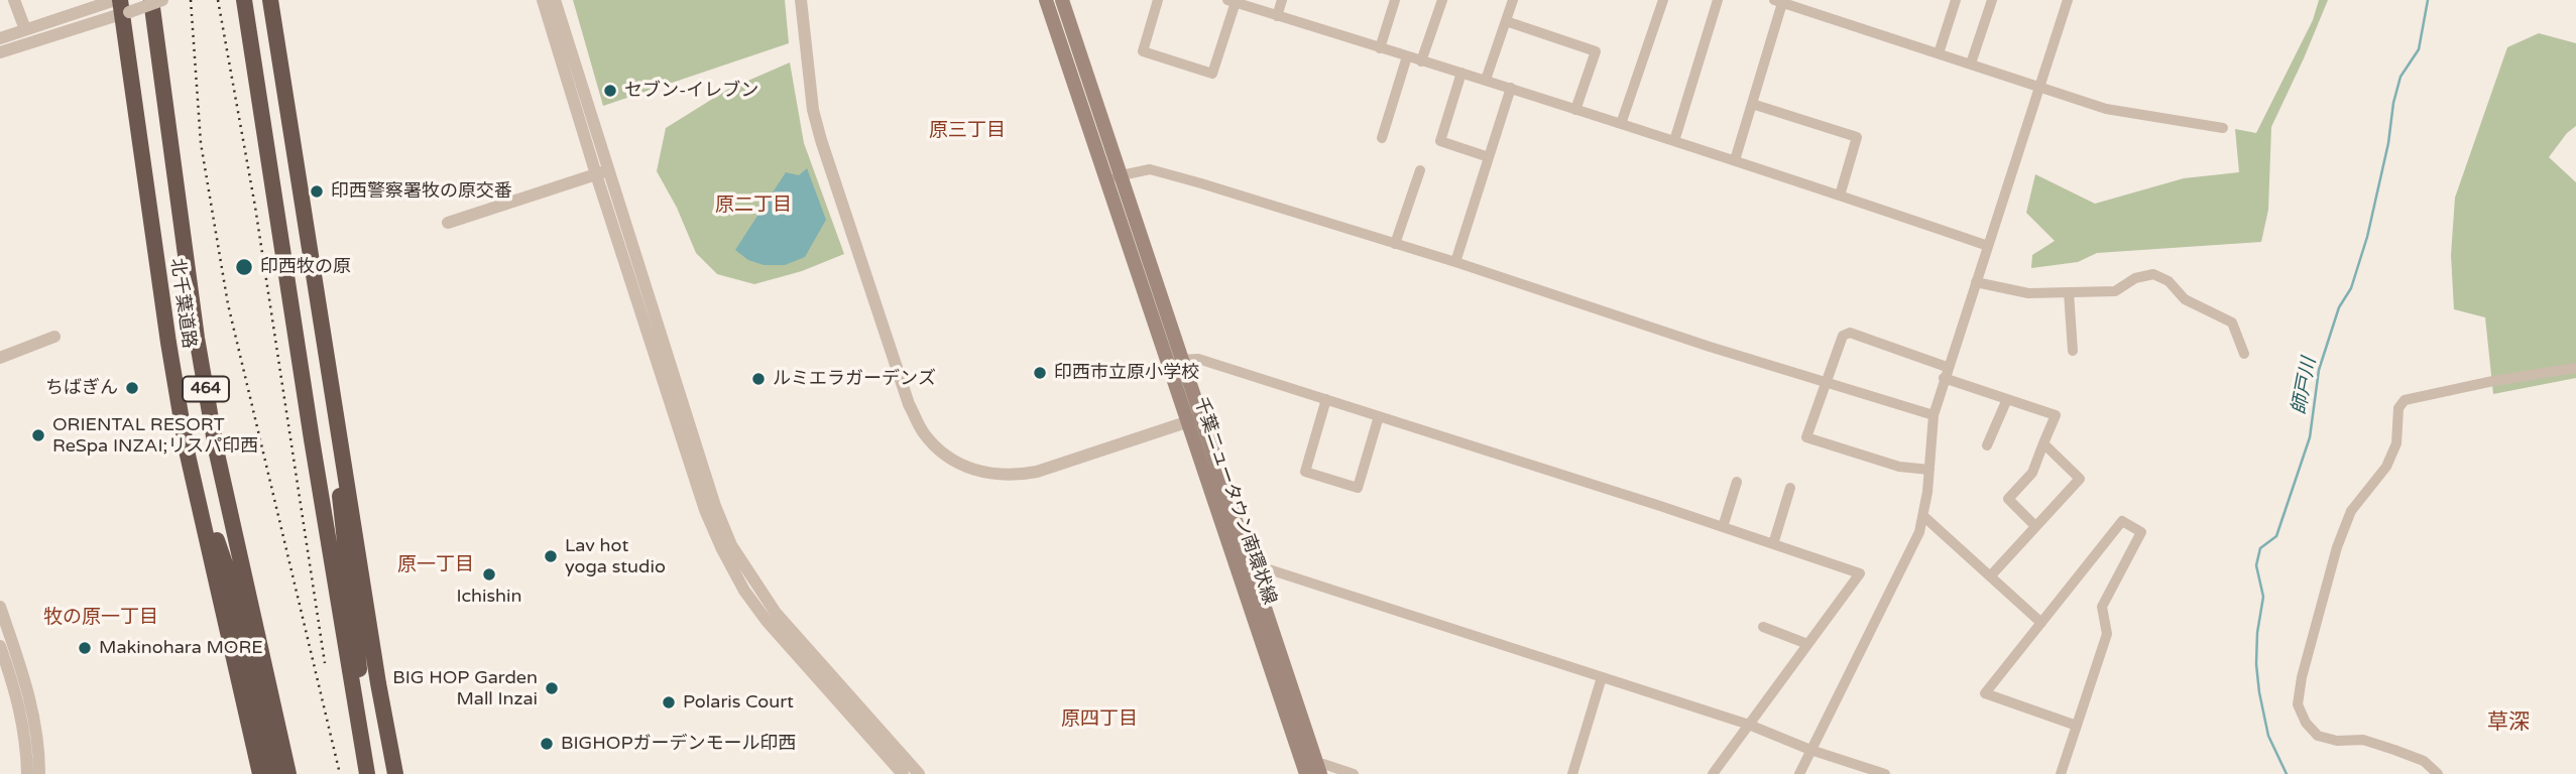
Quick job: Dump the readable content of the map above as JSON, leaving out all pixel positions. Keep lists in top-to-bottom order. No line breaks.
{"streets":{"highway":["北千葉道路","464"],"main road":["千葉ニュータウン南環状線"]},"districts":["原三丁目","原二丁目","原一丁目","牧の原一丁目","原四丁目","草深"],"water":["師戸川"],"places":["セブン-イレブン","印西警察署牧の原交番","印西牧の原","印西市立原小学校","ルミエラガーデンズ","ちばぎん","ORIENTAL RESORT ReSpa INZAI;リスパ印西","Lav hot yoga studio","Ichishin","Makinohara MORE","BIG HOP Garden Mall Inzai","Polaris Court","BIGHOPガーデンモール印西"]}
